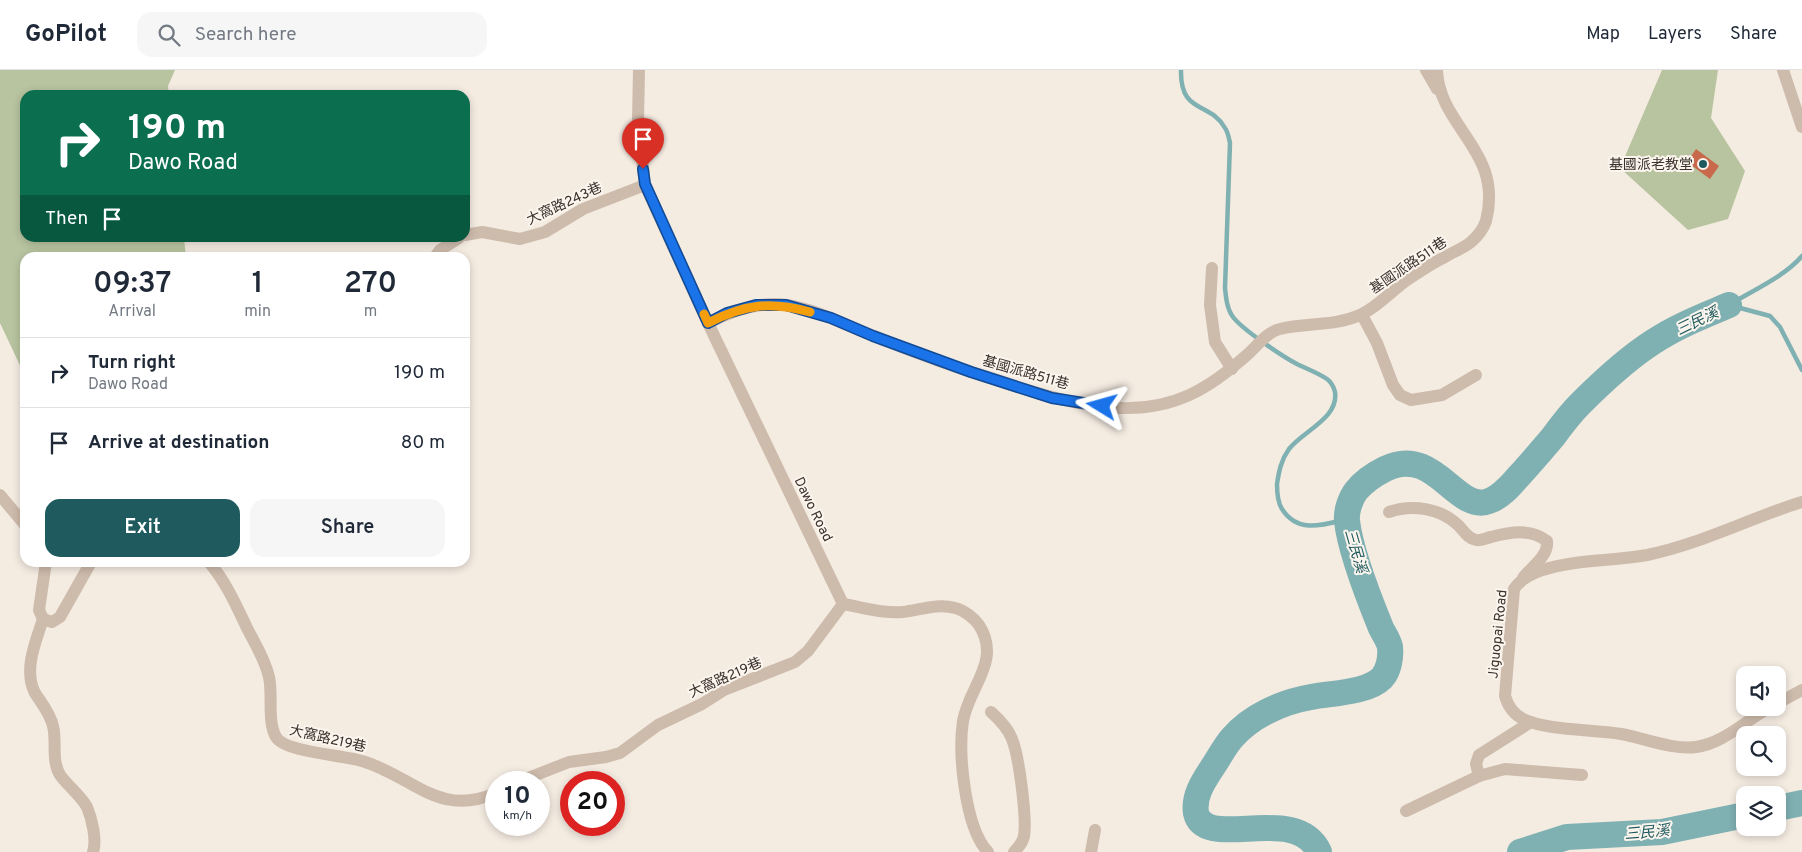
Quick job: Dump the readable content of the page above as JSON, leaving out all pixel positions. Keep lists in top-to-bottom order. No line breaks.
{"streets":{"street":["大窩路243巷","基國派路511巷","Dawo Road","Jiguopai Road","大窩路219巷"]},"crossings":[["大窩路243巷","Dawo Road"],["基國派路511巷","Dawo Road"],["Dawo Road","大窩路219巷"]],"water":["三民溪"],"places":["基國派老教堂"],"page":{"header":"GoPilot","search":"Search here","nav":["Map","Layers","Share"],"turn":["190 m","Dawo Road"],"then":"Then","eta":["09:37","Arrival","1","min","270","m"],"list":[{"name":"Turn right","note":"Dawo Road","value":"190 m"},{"name":"Arrive at destination","value":"80 m"}],"buttons":["Exit","Share"],"speed":"10 km/h","limit":"20"}}
